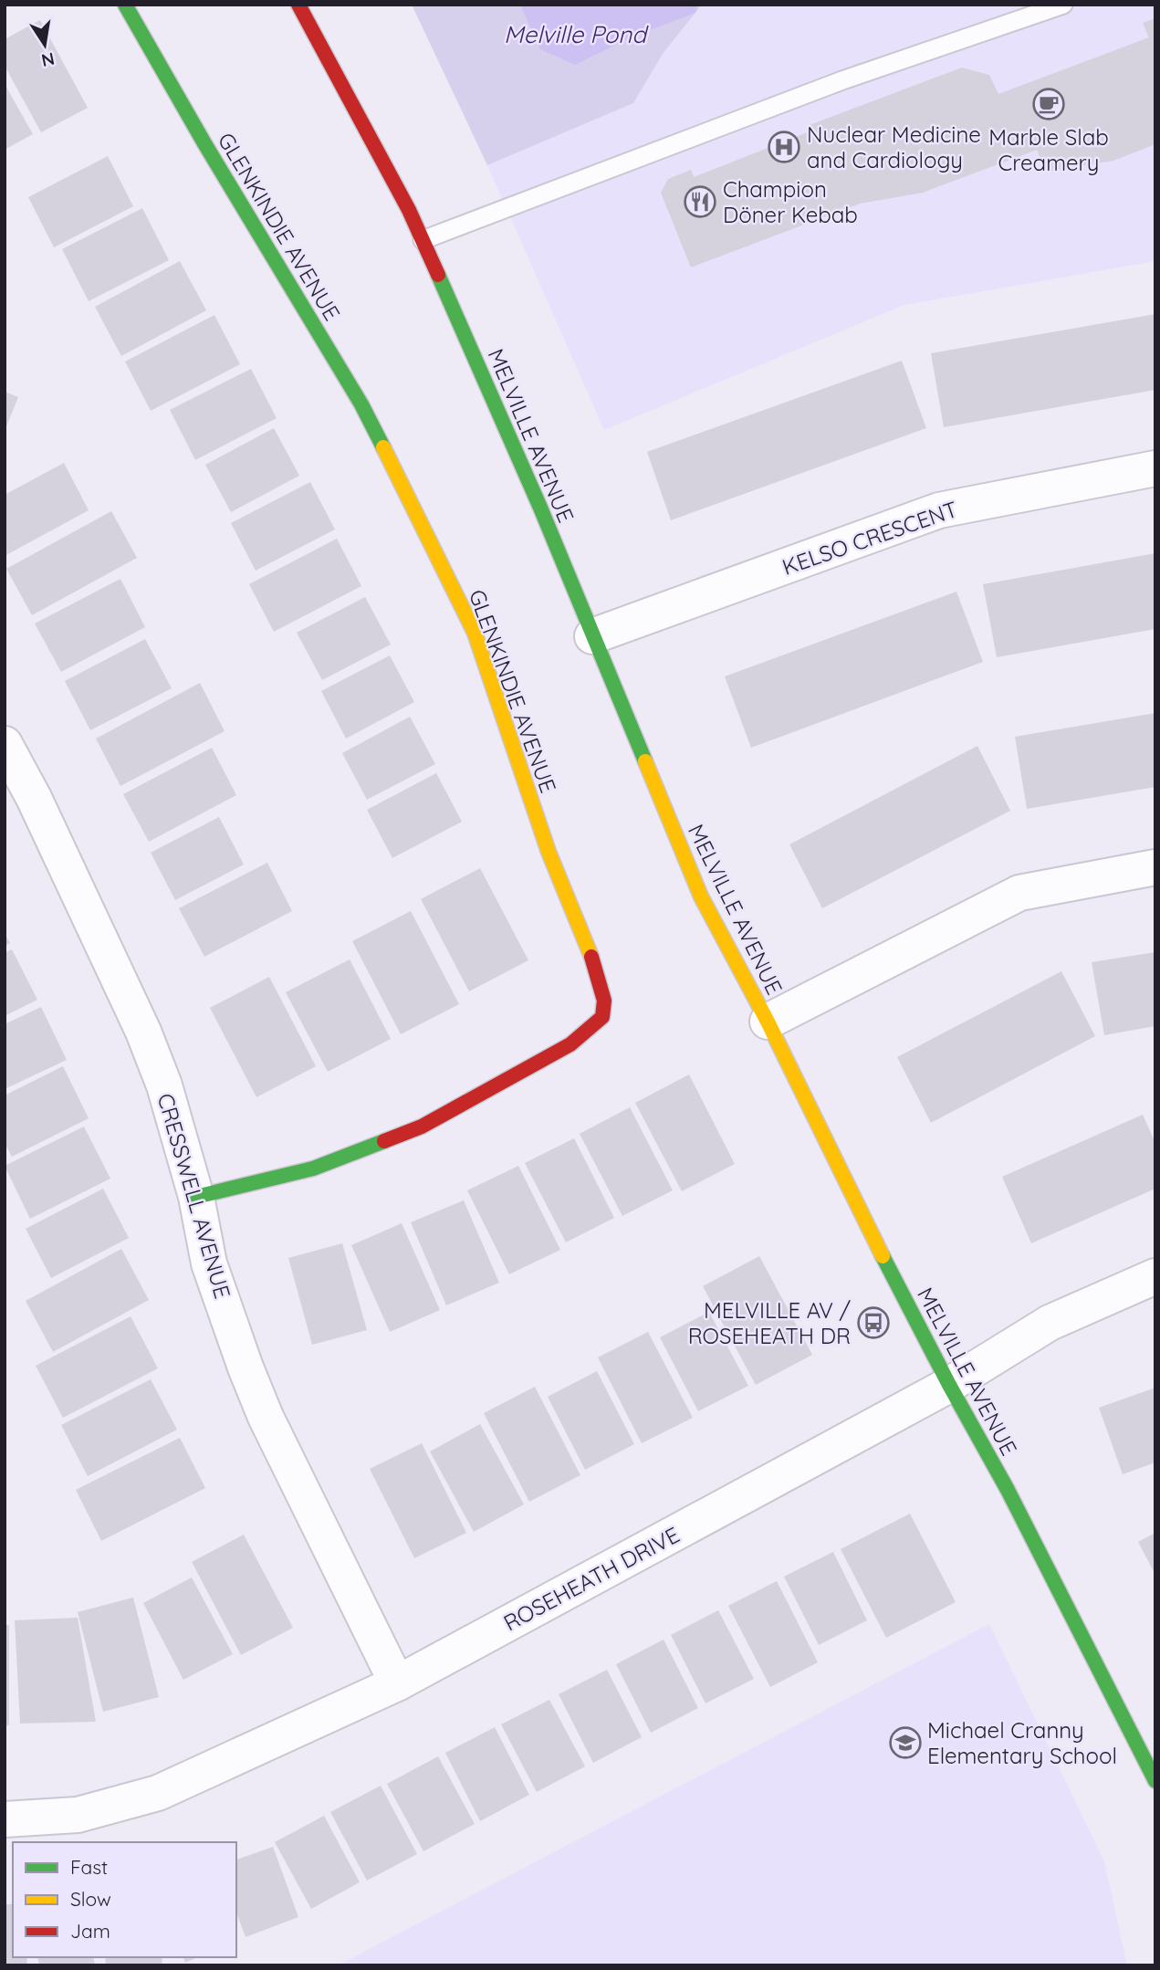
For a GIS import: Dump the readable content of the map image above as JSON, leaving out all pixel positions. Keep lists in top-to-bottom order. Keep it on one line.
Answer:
{"streets":{"street":["GLENKINDIE AVENUE","MELVILLE AVENUE","KELSO CRESCENT","CRESSWELL AVENUE","ROSEHEATH DRIVE"]},"crossings":[["GLENKINDIE AVENUE","CRESSWELL AVENUE"],["MELVILLE AVENUE","KELSO CRESCENT"],["MELVILLE AVENUE","ROSEHEATH DRIVE"],["CRESSWELL AVENUE","ROSEHEATH DRIVE"]],"water":["Melville Pond"],"places":{"cafe":["Marble Slab Creamery"],"hospital":["Nuclear Medicine and Cardiology"],"restaurant":["Champion Döner Kebab"],"bus stop":["MELVILLE AV / ROSEHEATH DR"],"school or university":["Michael Cranny Elementary School"]},"legend":["Fast","Slow","Jam"],"north":"bottom"}
